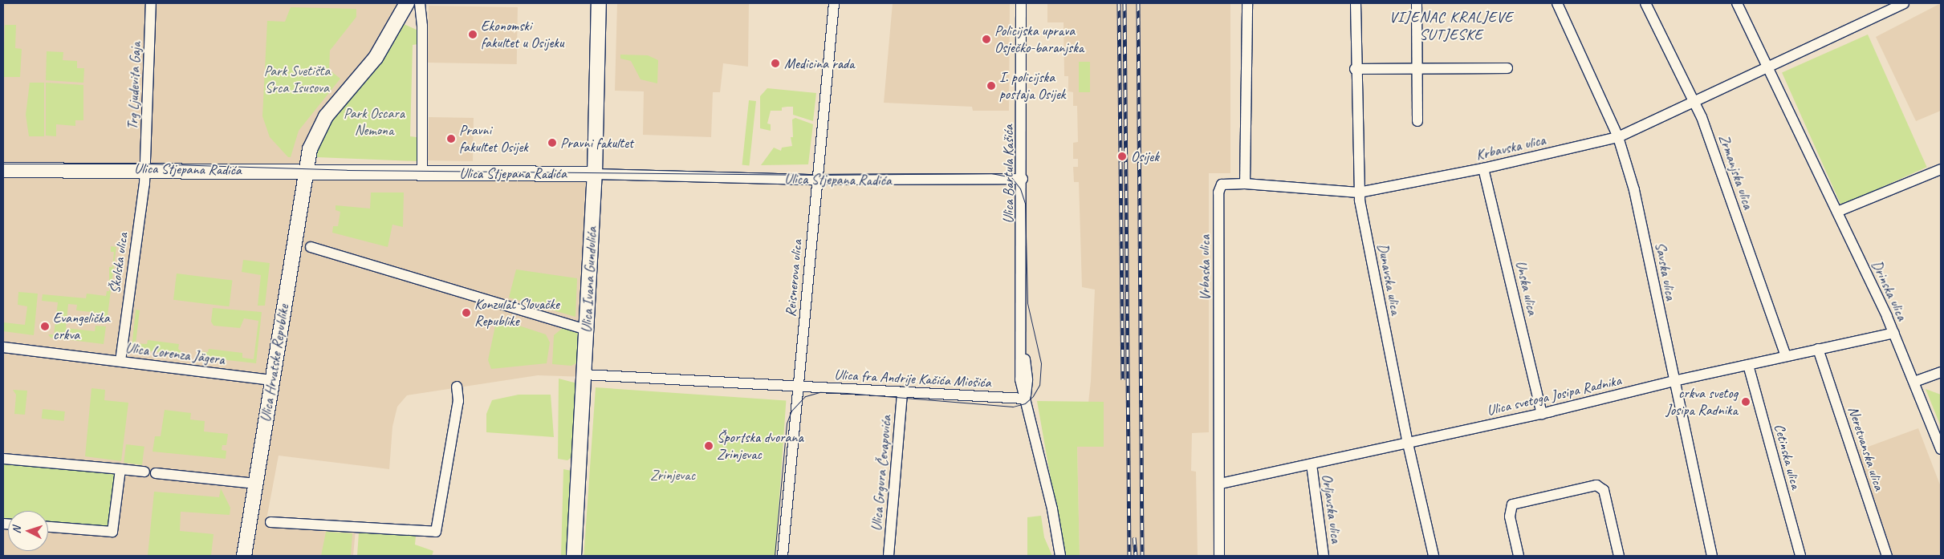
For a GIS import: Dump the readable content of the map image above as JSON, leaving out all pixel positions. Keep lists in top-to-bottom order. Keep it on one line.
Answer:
{"streets":{"street":["Trg Ljudevita Gaja","Krbavska ulica","Ulica Stjepana Radića","Zrmanjska ulica","Ulica Bartula Kašića","Školska ulica","Vrbaska ulica","Savska ulica","Reisnerova ulica","Dunavska ulica","Ulica Ivana Gundulića","Unska ulica","Drinska ulica","Ulica Lorenza Jägera","Ulica Hrvatske Republike","Ulica fra Andrije Kačića Miošića","Ulica svetoga Josipa Radnika","Neretvanska ulica","Cetinska ulica","Ulica Grgura Čevapovića","Orljavska ulica"]},"crossings":[["Trg Ljudevita Gaja","Ulica Stjepana Radića"],["Trg Ljudevita Gaja","Školska ulica"],["Krbavska ulica","Zrmanjska ulica"],["Krbavska ulica","Vrbaska ulica"],["Krbavska ulica","Savska ulica"],["Krbavska ulica","Dunavska ulica"],["Krbavska ulica","Unska ulica"],["Krbavska ulica","Drinska ulica"],["Ulica Stjepana Radića","Ulica Bartula Kašića"],["Ulica Stjepana Radića","Školska ulica"],["Ulica Stjepana Radića","Reisnerova ulica"],["Ulica Stjepana Radića","Ulica Ivana Gundulića"],["Ulica Stjepana Radića","Ulica Hrvatske Republike"],["Zrmanjska ulica","Ulica svetoga Josipa Radnika"],["Ulica Bartula Kašića","Ulica fra Andrije Kačića Miošića"],["Školska ulica","Ulica Lorenza Jägera"],["Vrbaska ulica","Ulica svetoga Josipa Radnika"],["Savska ulica","Ulica svetoga Josipa Radnika"],["Reisnerova ulica","Ulica fra Andrije Kačića Miošića"],["Dunavska ulica","Ulica svetoga Josipa Radnika"],["Unska ulica","Ulica svetoga Josipa Radnika"],["Drinska ulica","Ulica svetoga Josipa Radnika"],["Ulica Lorenza Jägera","Ulica Hrvatske Republike"],["Ulica fra Andrije Kačića Miošića","Ulica Grgura Čevapovića"],["Ulica svetoga Josipa Radnika","Neretvanska ulica"],["Ulica svetoga Josipa Radnika","Cetinska ulica"],["Ulica svetoga Josipa Radnika","Orljavska ulica"]],"districts":["VIJENAC KRALJEVE SUTJESKE"],"parks":["Park Svetišta Srca Isusova","Park Oscara Nemona","Zrinjevac"],"places":["Ekonomski fakultet u Osijeku","Policijska uprava Osječko-baranjska","Medicina rada","I. policijska postaja Osijek","Pravni fakultet Osijek","Pravni fakultet","Osijek","Konzulat Slovačke Republike","Evangelička crkva","crkva svetog Josipa Radnika","Športska dvorana Zrinjevac"],"north":"left"}
